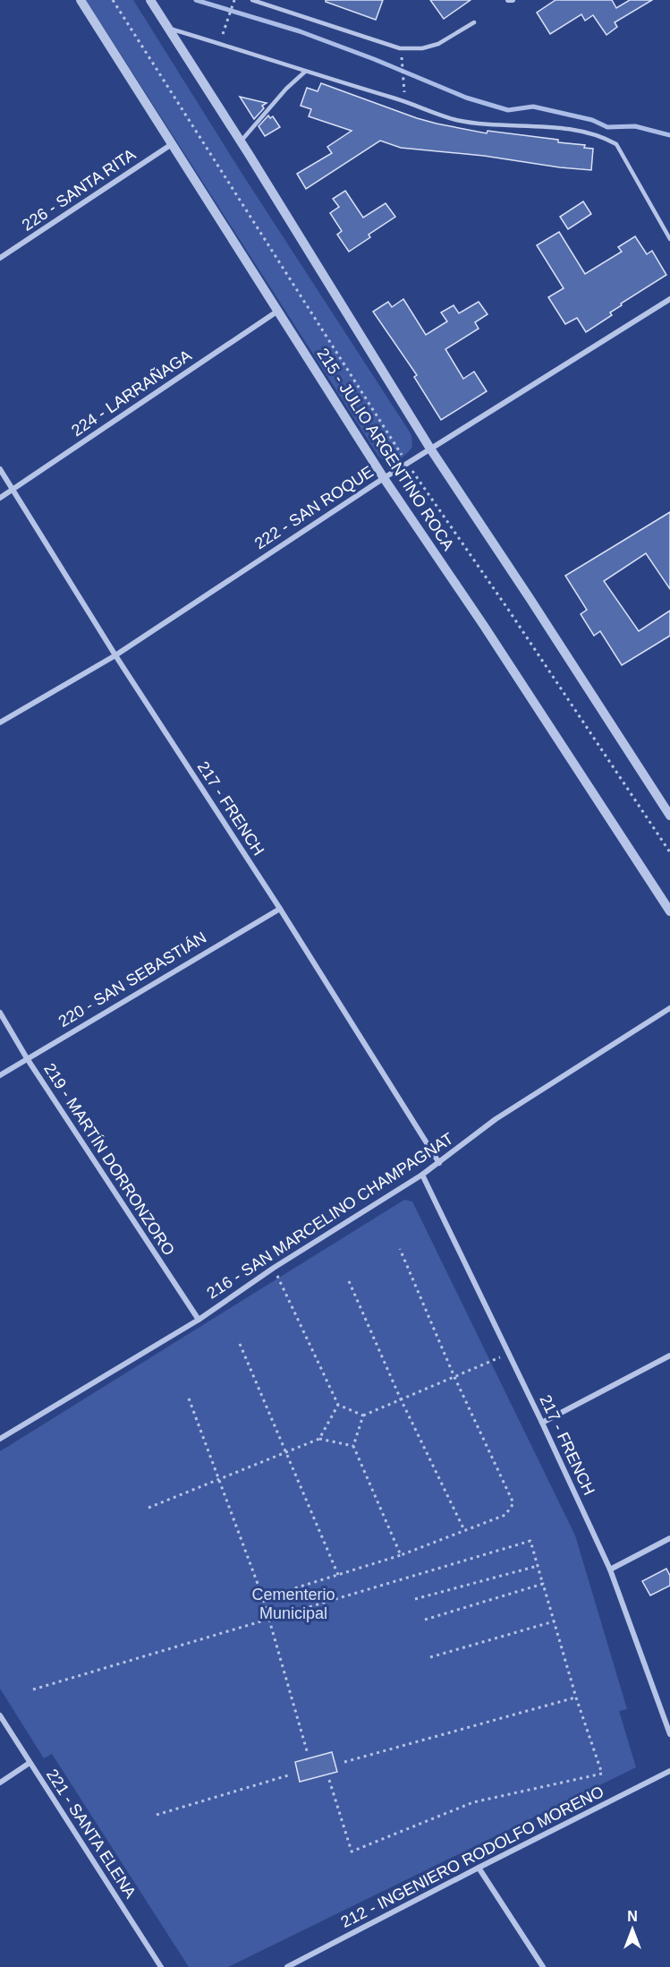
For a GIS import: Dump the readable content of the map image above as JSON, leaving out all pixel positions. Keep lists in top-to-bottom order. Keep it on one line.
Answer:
{"streets":{"street":["226 - SANTA RITA","224 - LARRAÑAGA","215 - JULIO ARGENTINO ROCA","222 - SAN ROQUE","217 - FRENCH","220 - SAN SEBASTIÁN","219 - MARTÍN DORRONZORO","216 - SAN MARCELINO CHAMPAGNAT","221 - SANTA ELENA","212 - INGENIERO RODOLFO MORENO"]},"crossings":[["226 - SANTA RITA","215 - JULIO ARGENTINO ROCA"],["224 - LARRAÑAGA","215 - JULIO ARGENTINO ROCA"],["224 - LARRAÑAGA","217 - FRENCH"],["215 - JULIO ARGENTINO ROCA","222 - SAN ROQUE"],["222 - SAN ROQUE","217 - FRENCH"],["217 - FRENCH","220 - SAN SEBASTIÁN"],["217 - FRENCH","216 - SAN MARCELINO CHAMPAGNAT"],["220 - SAN SEBASTIÁN","219 - MARTÍN DORRONZORO"],["219 - MARTÍN DORRONZORO","216 - SAN MARCELINO CHAMPAGNAT"]],"parks":["Cementerio Municipal"],"north":"top"}
